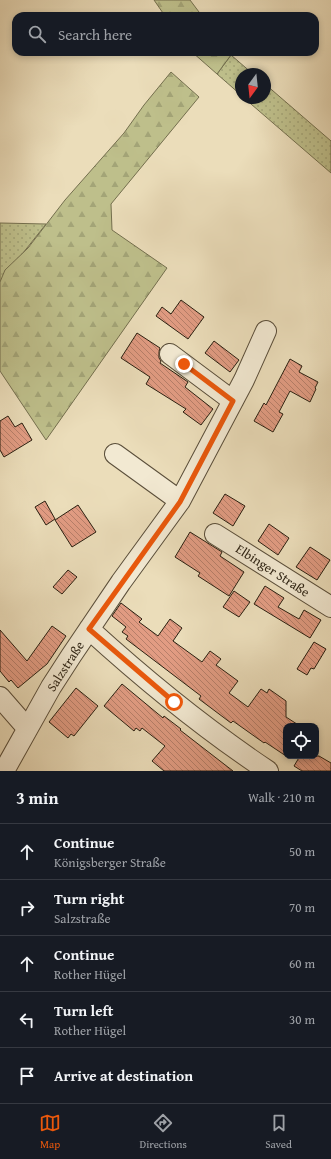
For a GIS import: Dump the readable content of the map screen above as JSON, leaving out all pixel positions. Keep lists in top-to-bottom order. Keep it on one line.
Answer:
{"streets":{"street":["Elbinger Straße","Salzstraße"]},"north":"bottom","page":{"search":"Search here","heading":["3 min","Walk · 210 m"],"list":[["Continue","Königsberger Straße","50 m"],["Turn right","Salzstraße","70 m"],["Continue","Rother Hügel","60 m"],["Turn left","Rother Hügel","30 m"],"Arrive at destination"],"nav":["Map","Directions","Saved"]}}
